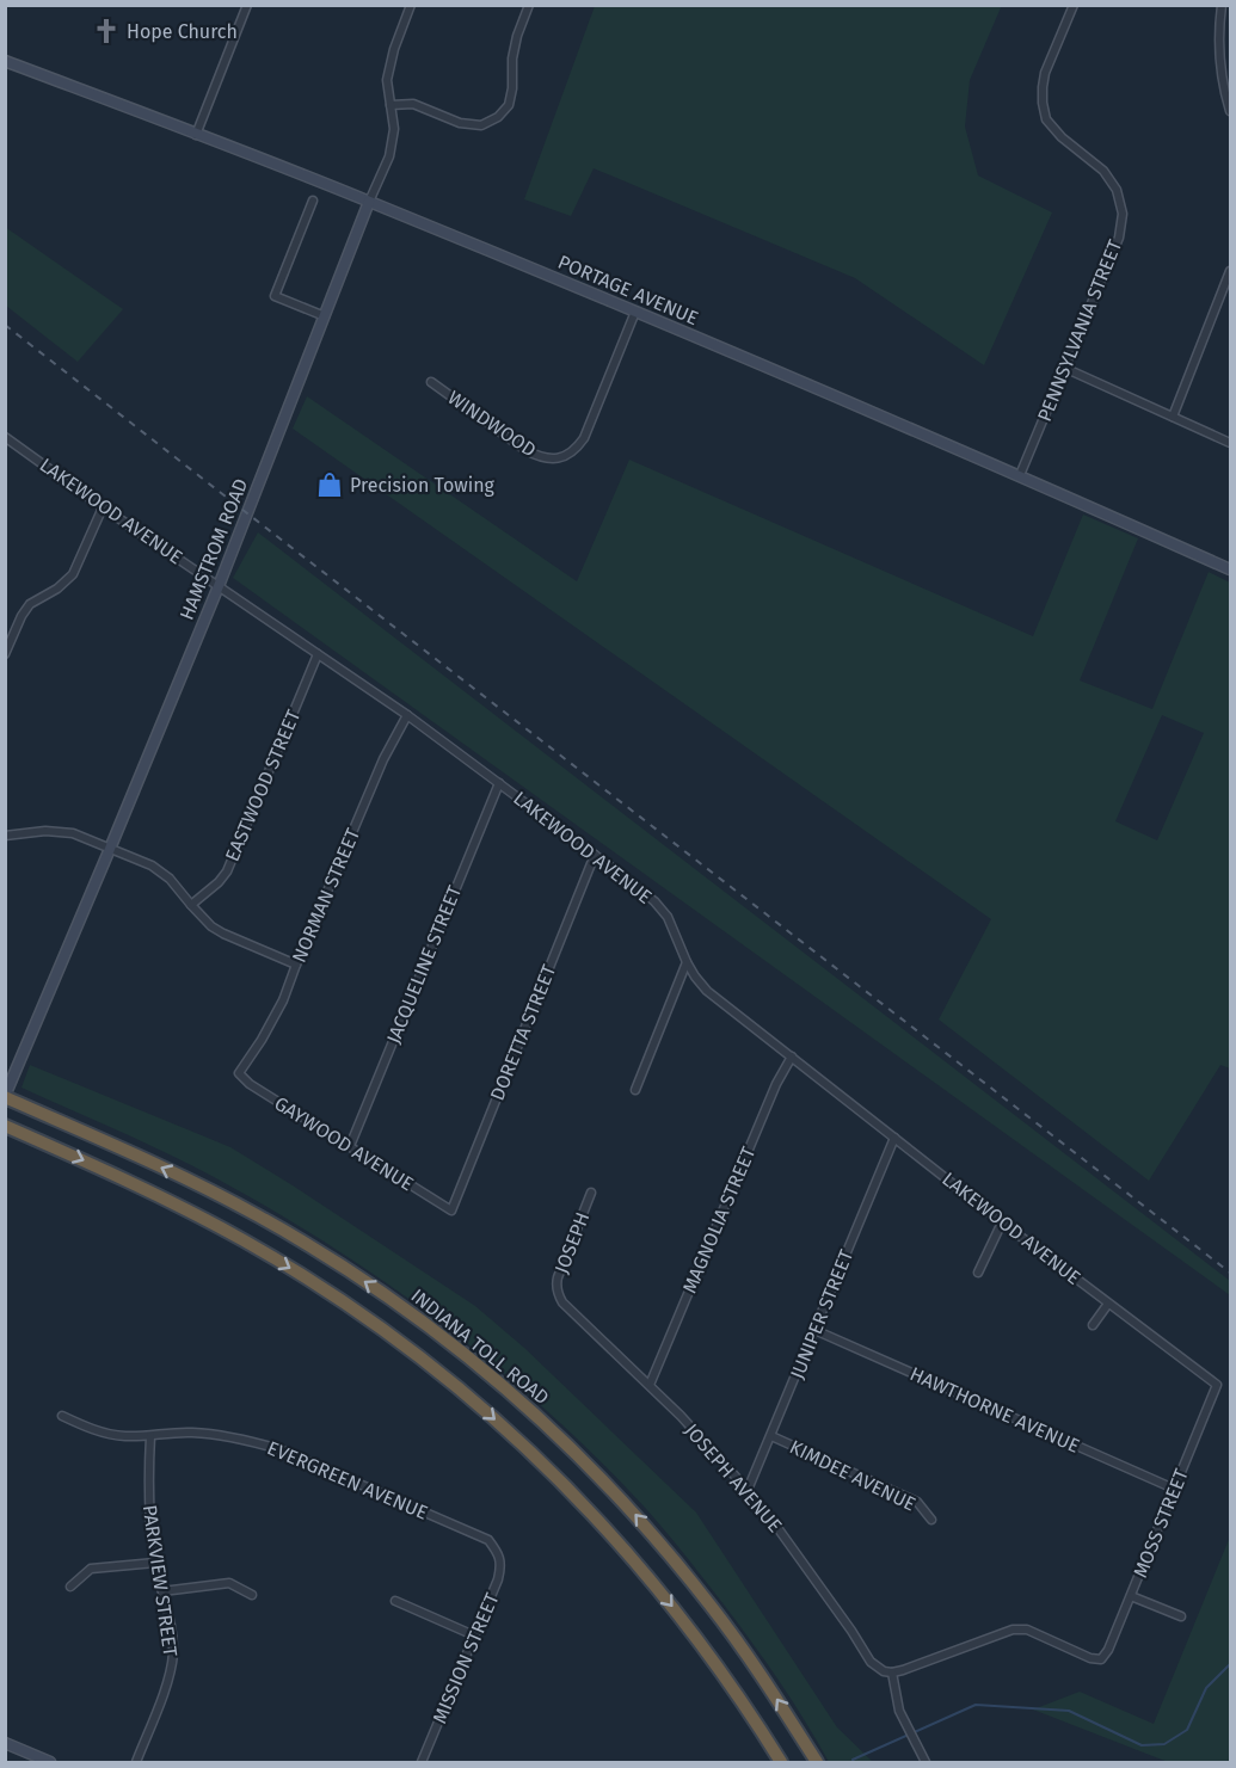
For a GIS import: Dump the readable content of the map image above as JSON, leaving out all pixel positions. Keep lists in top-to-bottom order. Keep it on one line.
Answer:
{"streets":{"highway":["INDIANA TOLL ROAD"],"street":["PORTAGE AVENUE","PENNSYLVANIA STREET","WINDWOOD","LAKEWOOD AVENUE","HAMSTROM ROAD","EASTWOOD STREET","NORMAN STREET","JACQUELINE STREET","DORETTA STREET","GAYWOOD AVENUE","MAGNOLIA STREET","JOSEPH","JUNIPER STREET","HAWTHORNE AVENUE","KIMDEE AVENUE","JOSEPH AVENUE","EVERGREEN AVENUE","MOSS STREET","PARKVIEW STREET","MISSION STREET"]},"crossings":[["PORTAGE AVENUE","PENNSYLVANIA STREET"],["PORTAGE AVENUE","WINDWOOD"],["PORTAGE AVENUE","HAMSTROM ROAD"],["LAKEWOOD AVENUE","HAMSTROM ROAD"],["LAKEWOOD AVENUE","EASTWOOD STREET"],["LAKEWOOD AVENUE","NORMAN STREET"],["LAKEWOOD AVENUE","JACQUELINE STREET"],["LAKEWOOD AVENUE","DORETTA STREET"],["LAKEWOOD AVENUE","MAGNOLIA STREET"],["LAKEWOOD AVENUE","JUNIPER STREET"],["LAKEWOOD AVENUE","MOSS STREET"],["HAMSTROM ROAD","INDIANA TOLL ROAD"],["NORMAN STREET","GAYWOOD AVENUE"],["JACQUELINE STREET","GAYWOOD AVENUE"],["DORETTA STREET","GAYWOOD AVENUE"],["MAGNOLIA STREET","JOSEPH AVENUE"],["JOSEPH","JOSEPH AVENUE"],["JUNIPER STREET","HAWTHORNE AVENUE"],["JUNIPER STREET","KIMDEE AVENUE"],["JUNIPER STREET","JOSEPH AVENUE"],["HAWTHORNE AVENUE","MOSS STREET"],["JOSEPH AVENUE","MOSS STREET"],["EVERGREEN AVENUE","PARKVIEW STREET"],["EVERGREEN AVENUE","MISSION STREET"]],"places":{"church":["Hope Church"],"shop":["Precision Towing"]}}
